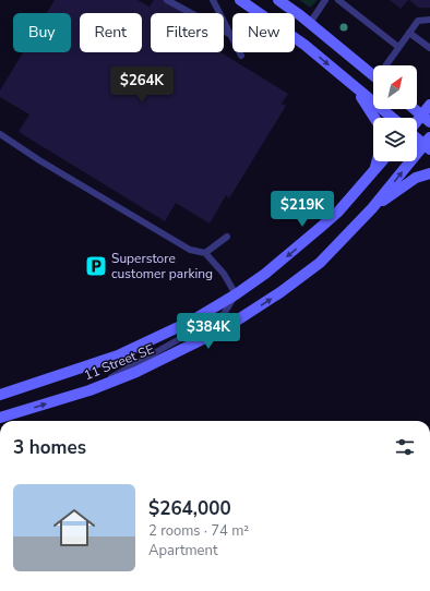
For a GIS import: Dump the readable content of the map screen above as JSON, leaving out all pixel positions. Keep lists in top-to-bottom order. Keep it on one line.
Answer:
{"streets":{"street":["11 Street SE"]},"places":{"parking":["Superstore customer parking"]},"north":"top right","page":{"chip":["Buy","Rent","Filters","New"],"price":["$264K","$219K","$384K"],"heading":"3 homes","list":[{"name":"$264,000","note":"2 rooms · 74 m² · Apartment"}]}}
